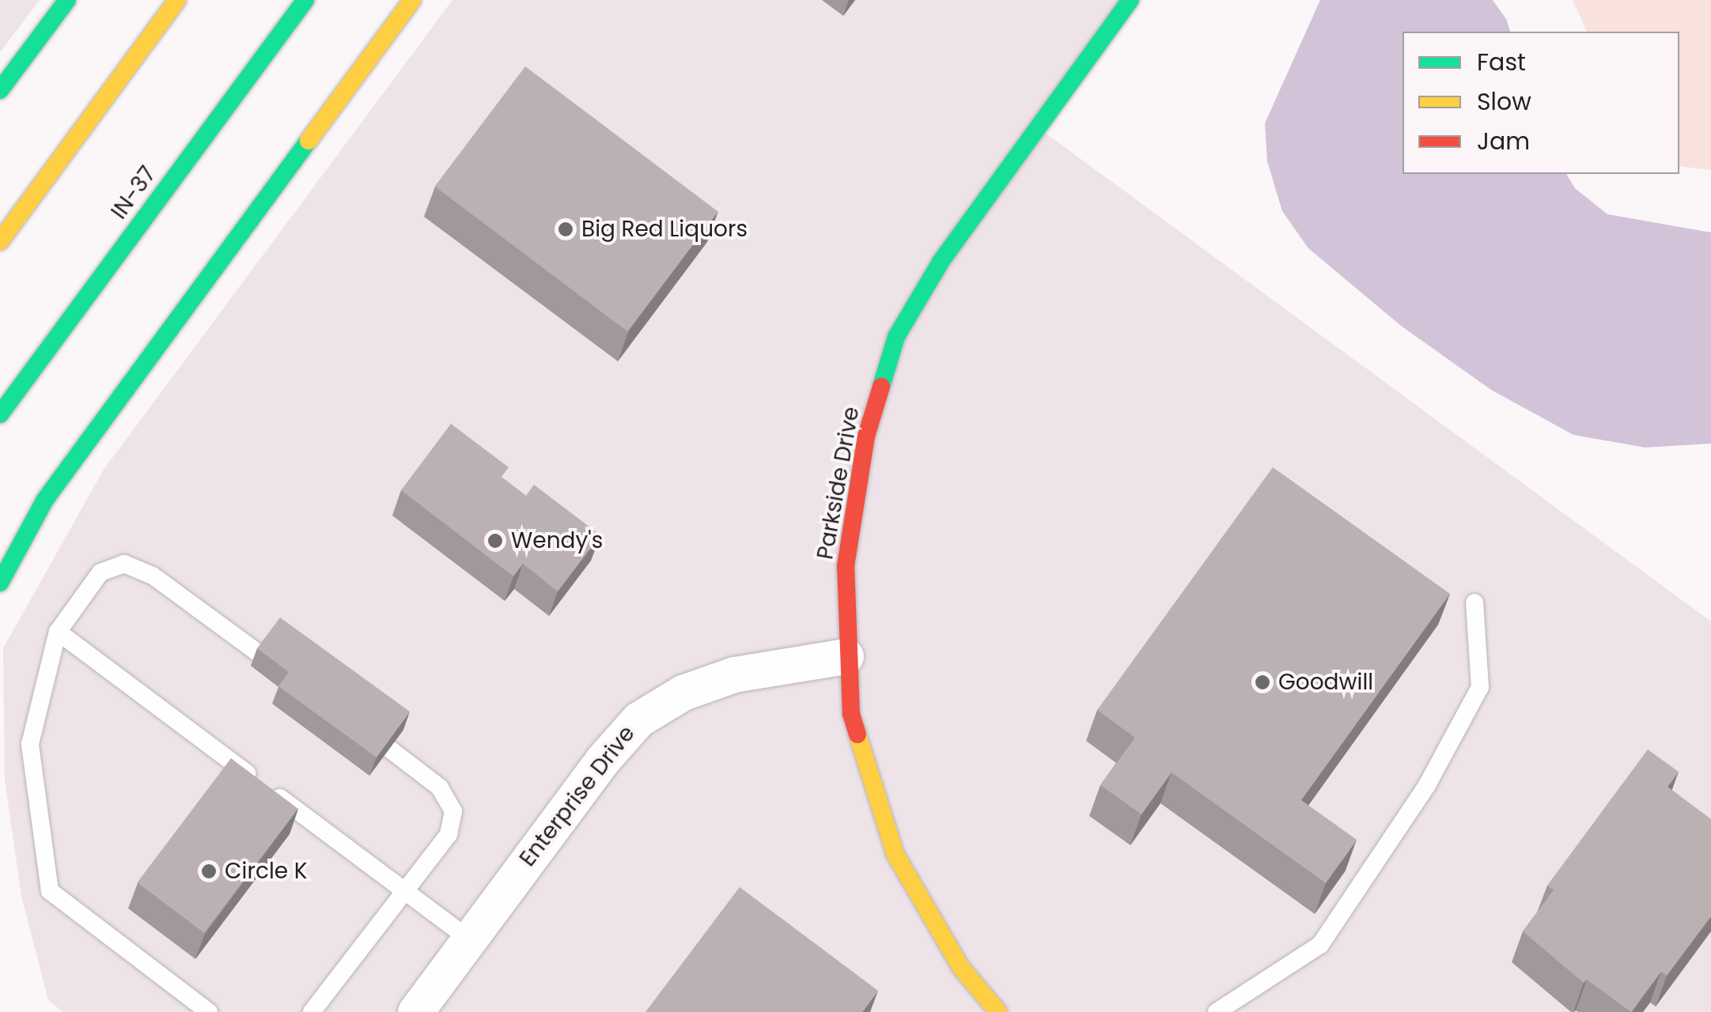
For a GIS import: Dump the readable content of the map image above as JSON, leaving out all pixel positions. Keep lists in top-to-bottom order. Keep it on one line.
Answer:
{"streets":{"main road":["IN-37","Parkside Drive"],"street":["Enterprise Drive"]},"crossings":[["Parkside Drive","Enterprise Drive"]],"places":["Big Red Liquors","Wendy's","Goodwill","Circle K"],"legend":["Fast","Slow","Jam"]}
